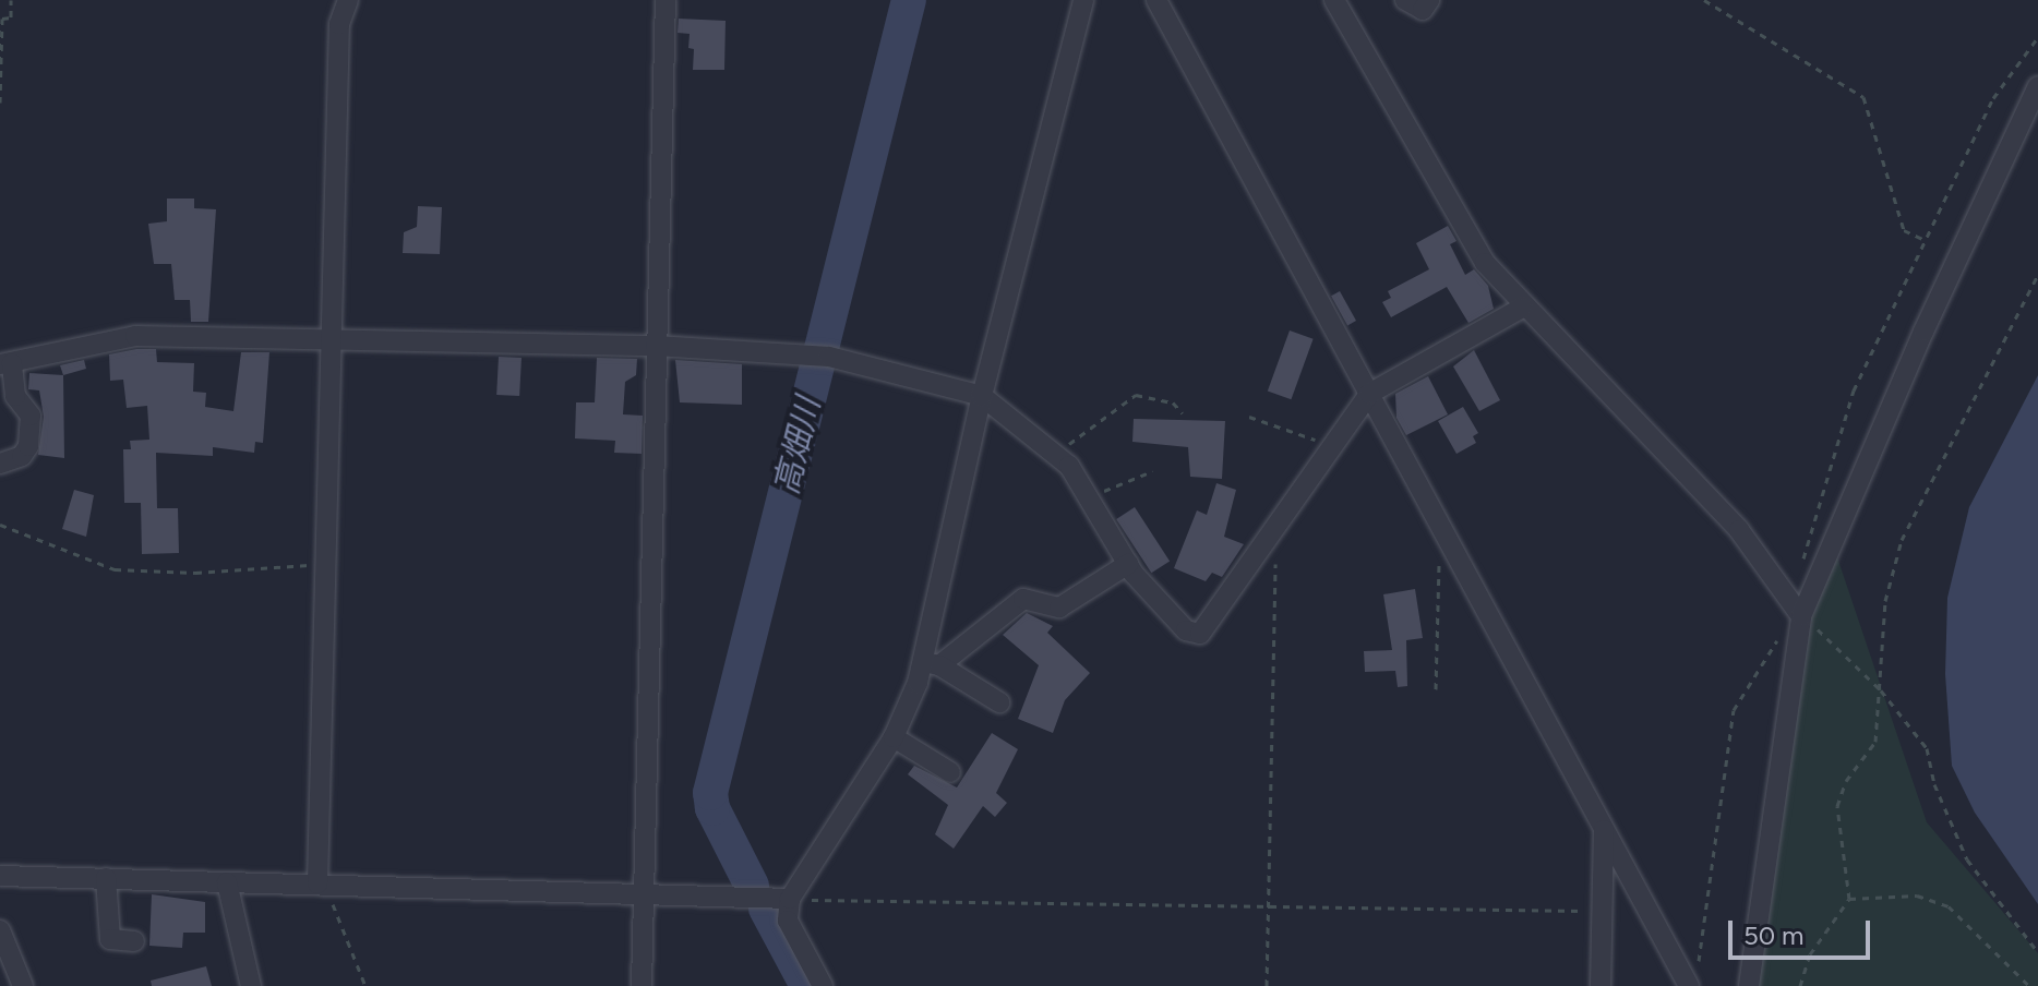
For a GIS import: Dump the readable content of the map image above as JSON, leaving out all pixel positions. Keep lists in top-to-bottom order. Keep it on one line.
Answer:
{"water":["高畑川"],"scale_bar":"50 m"}
